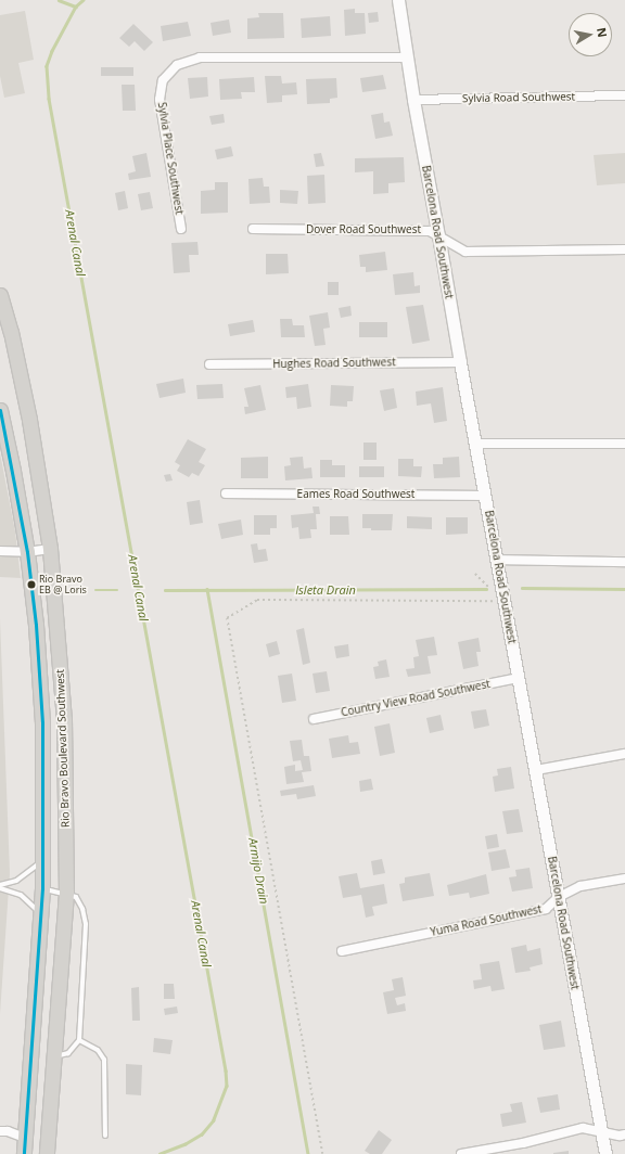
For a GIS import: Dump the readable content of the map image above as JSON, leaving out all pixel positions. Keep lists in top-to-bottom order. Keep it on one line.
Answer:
{"streets":{"main road":["Rio Bravo Boulevard Southwest"],"street":["Sylvia Road Southwest","Sylvia Place Southwest","Dover Road Southwest","Barcelona Road Southwest","Hughes Road Southwest","Eames Road Southwest","Country View Road Southwest","Yuma Road Southwest"]},"crossings":[["Sylvia Road Southwest","Barcelona Road Southwest"],["Sylvia Place Southwest","Barcelona Road Southwest"],["Dover Road Southwest","Barcelona Road Southwest"],["Barcelona Road Southwest","Hughes Road Southwest"],["Barcelona Road Southwest","Eames Road Southwest"],["Barcelona Road Southwest","Country View Road Southwest"],["Barcelona Road Southwest","Yuma Road Southwest"]],"water":["Arenal Canal","Isleta Drain","Armijo Drain"],"places":["Rio Bravo EB @ Loris"],"north":"right"}
